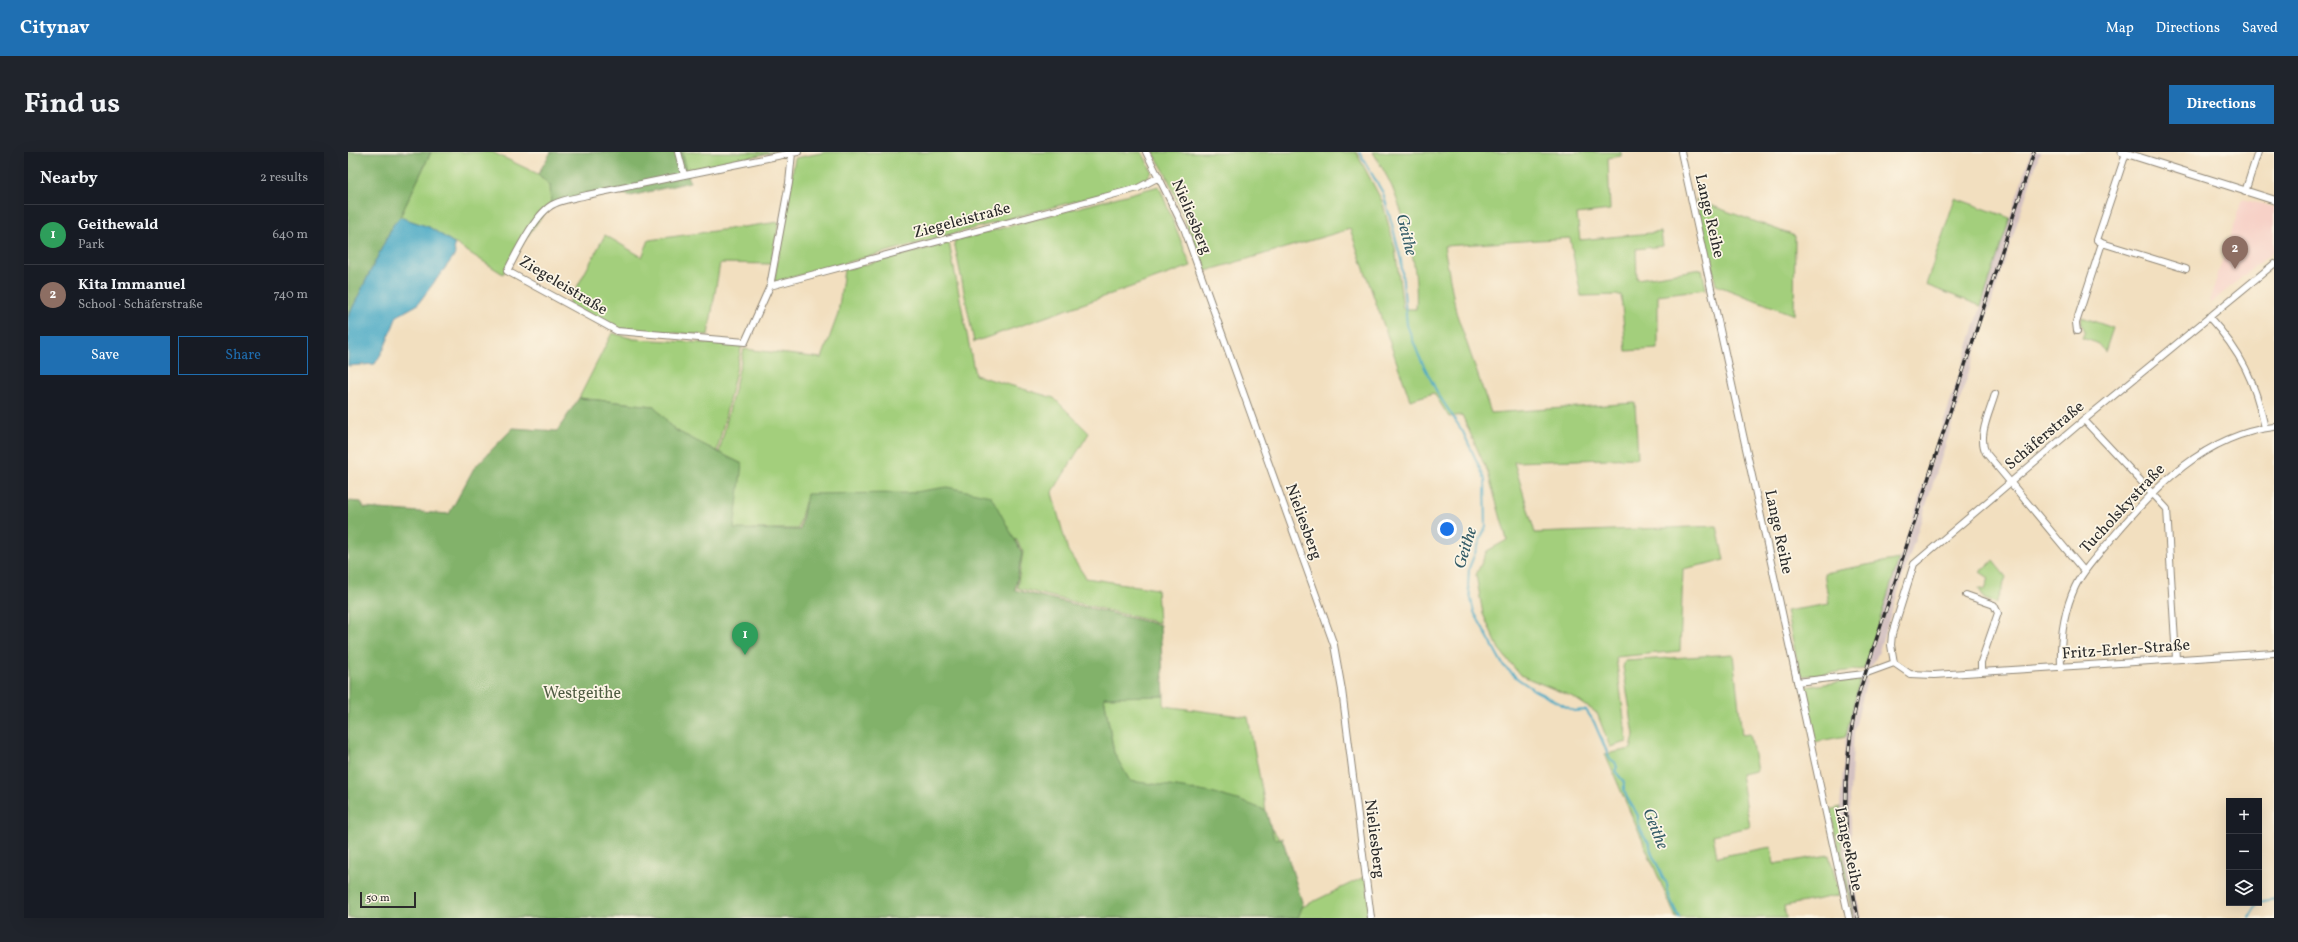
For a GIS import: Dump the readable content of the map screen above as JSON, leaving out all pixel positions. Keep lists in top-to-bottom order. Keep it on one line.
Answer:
{"streets":{"street":["Lange Reihe","Nieliesberg","Ziegeleistraße","Schäferstraße","Tucholskystraße","Fritz-Erler-Straße"]},"crossings":[["Nieliesberg","Ziegeleistraße"],["Schäferstraße","Fritz-Erler-Straße"],["Tucholskystraße","Fritz-Erler-Straße"]],"water":["Geithe"],"parks":["Westgeithe"],"scale_bar":"50 m","page":{"header":"Citynav","nav":["Map","Directions","Saved"],"title":"Find us","buttons":["Directions",["Save","Share"]],"heading":["Nearby","2 results"],"list":[{"mark":"1","name":"Geithewald","note":"Park","value":"640 m"},{"mark":"2","name":"Kita Immanuel","note":"School · Schäferstraße","value":"740 m"}],"pins":["2","1"],"map_buttons":["+","−"],"scale":"50 m"}}
